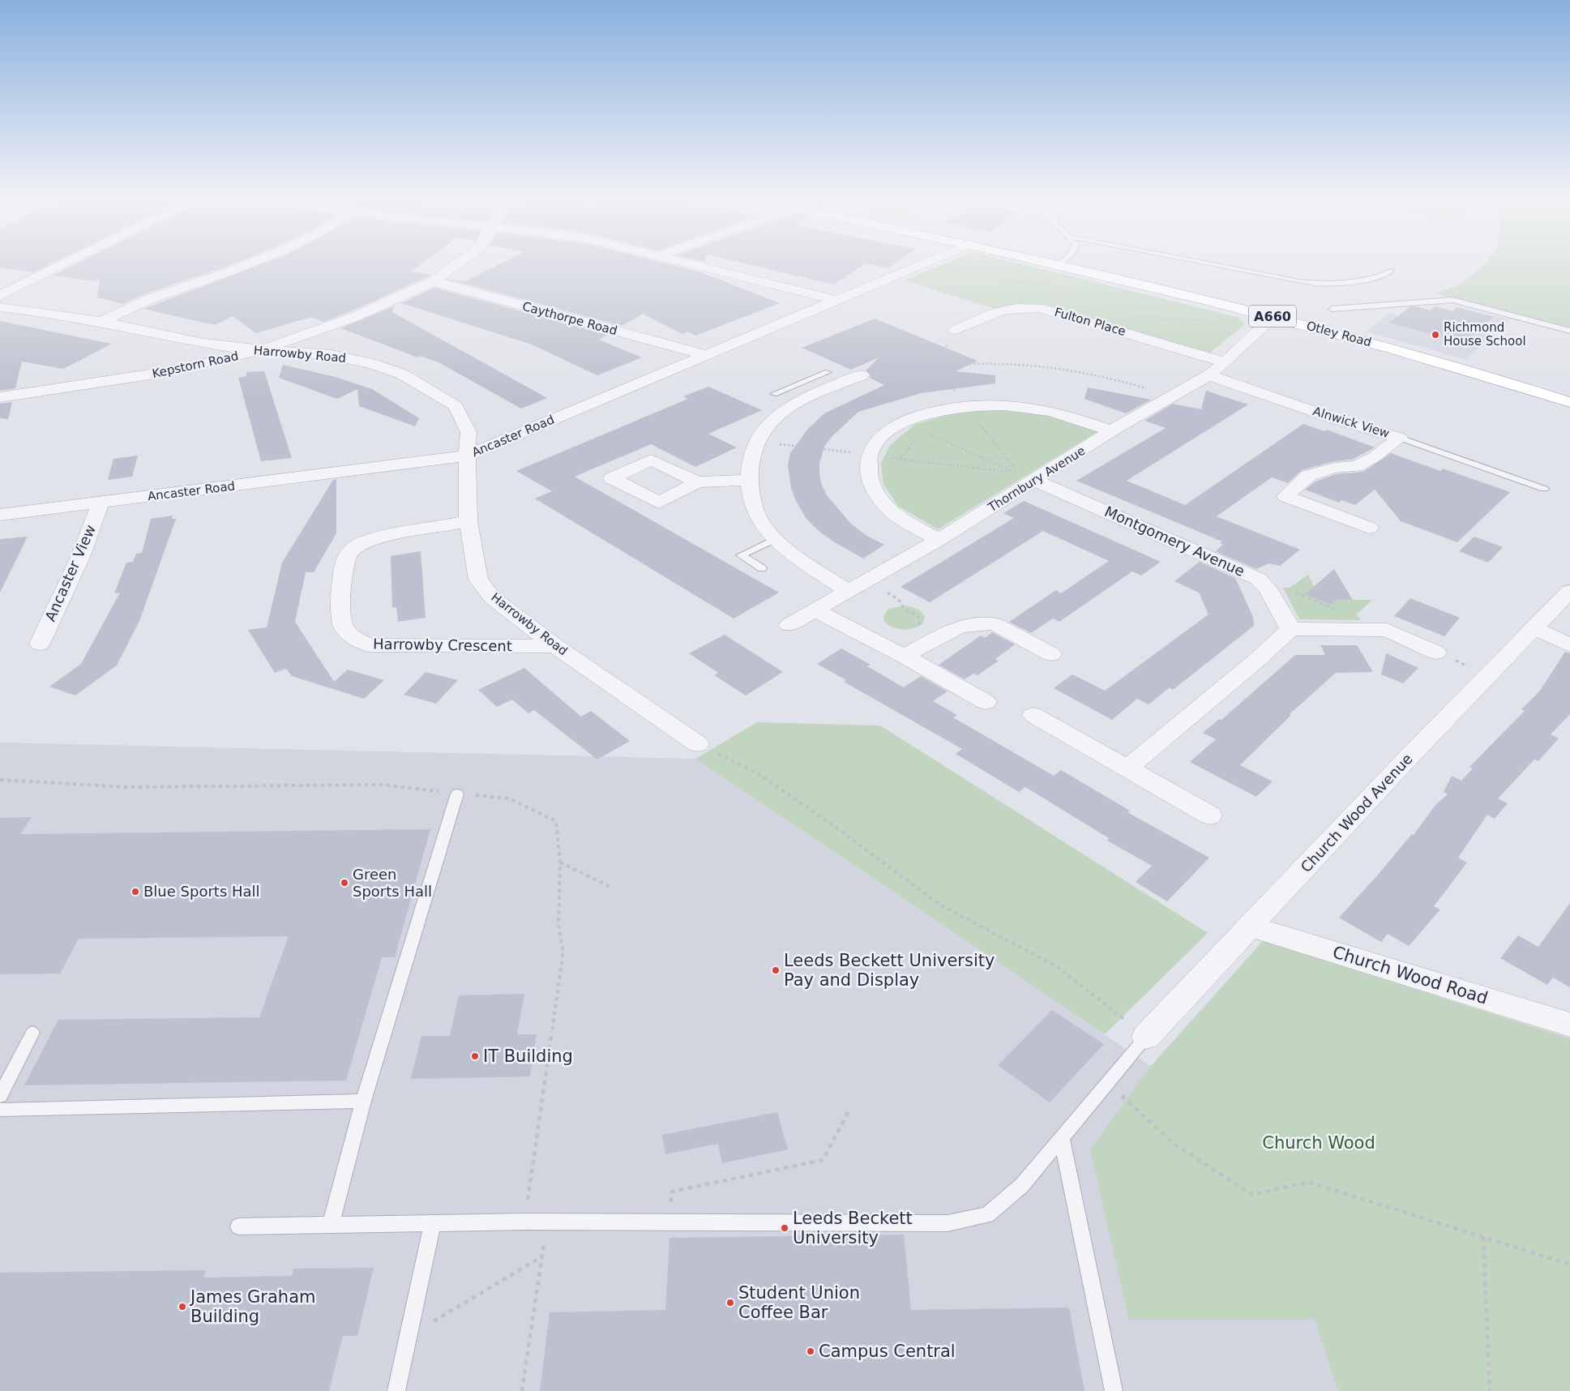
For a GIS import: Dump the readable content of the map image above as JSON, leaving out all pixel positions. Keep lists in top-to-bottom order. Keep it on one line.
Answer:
{"streets":{"highway":["A660","Otley Road"],"street":["Caythorpe Road","Fulton Place","Harrowby Road","Kepstorn Road","Alnwick View","Ancaster Road","Thornbury Avenue","Montgomery Avenue","Ancaster View","Harrowby Crescent","Church Wood Avenue","Church Wood Road"]},"crossings":[["Caythorpe Road","Kepstorn Road"],["Caythorpe Road","Ancaster Road"],["Fulton Place","Thornbury Avenue"],["Otley Road","Thornbury Avenue"],["Harrowby Road","Kepstorn Road"],["Harrowby Road","Ancaster Road"],["Harrowby Road","Harrowby Crescent"],["Alnwick View","Thornbury Avenue"],["Ancaster Road","Ancaster View"],["Thornbury Avenue","Montgomery Avenue"],["Church Wood Avenue","Church Wood Road"]],"parks":["Church Wood"],"places":["Richmond House School","Green Sports Hall","Blue Sports Hall","Leeds Beckett University Pay and Display","IT Building","Leeds Beckett University","Student Union Coffee Bar","James Graham Building","Campus Central"]}
